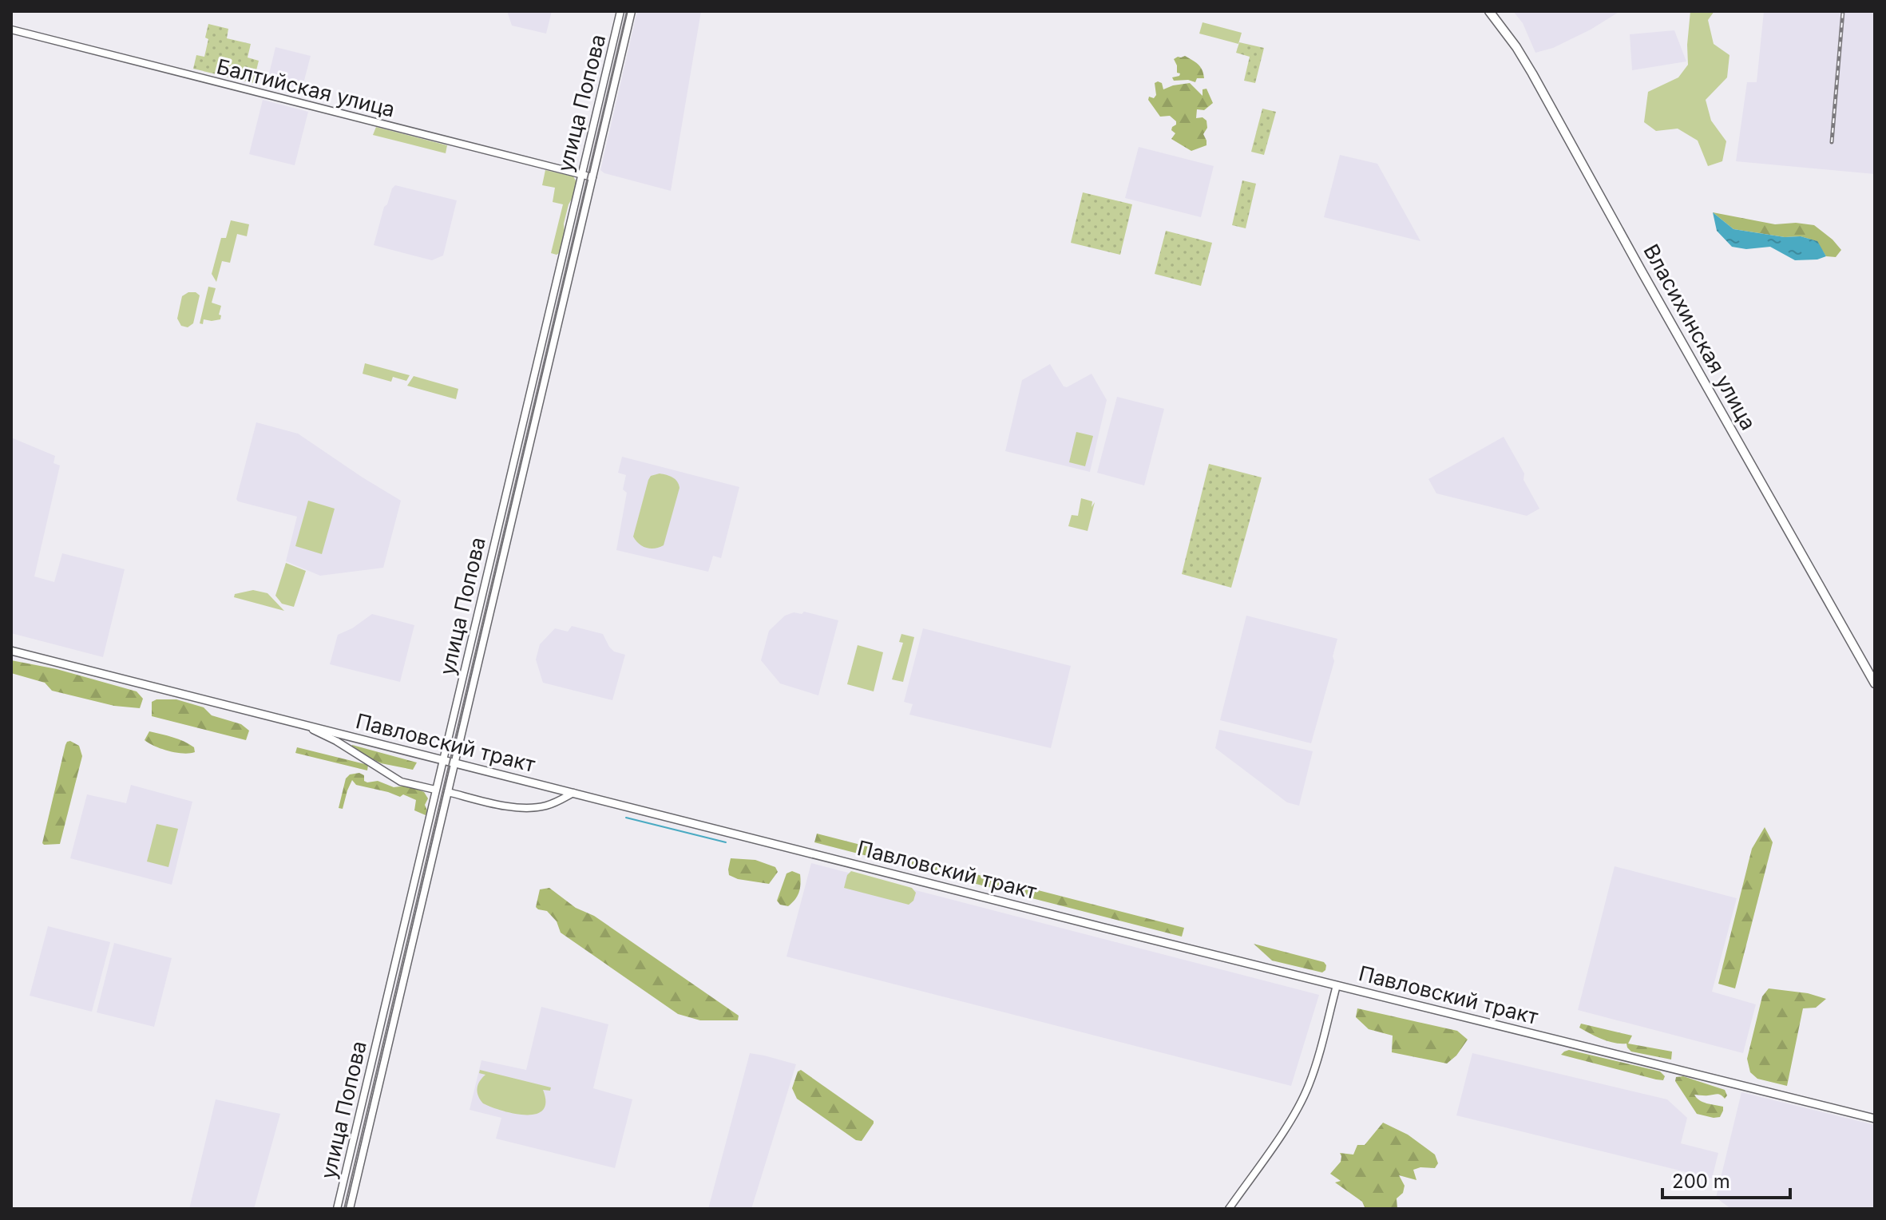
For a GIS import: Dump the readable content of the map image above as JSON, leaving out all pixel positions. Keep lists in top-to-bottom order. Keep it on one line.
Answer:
{"streets":{"highway":["Власихинская улица"],"main road":["Балтийская улица","улица Попова","Павловский тракт"]},"crossings":[["Балтийская улица","улица Попова"],["улица Попова","Павловский тракт"]],"scale_bar":"200 m"}
